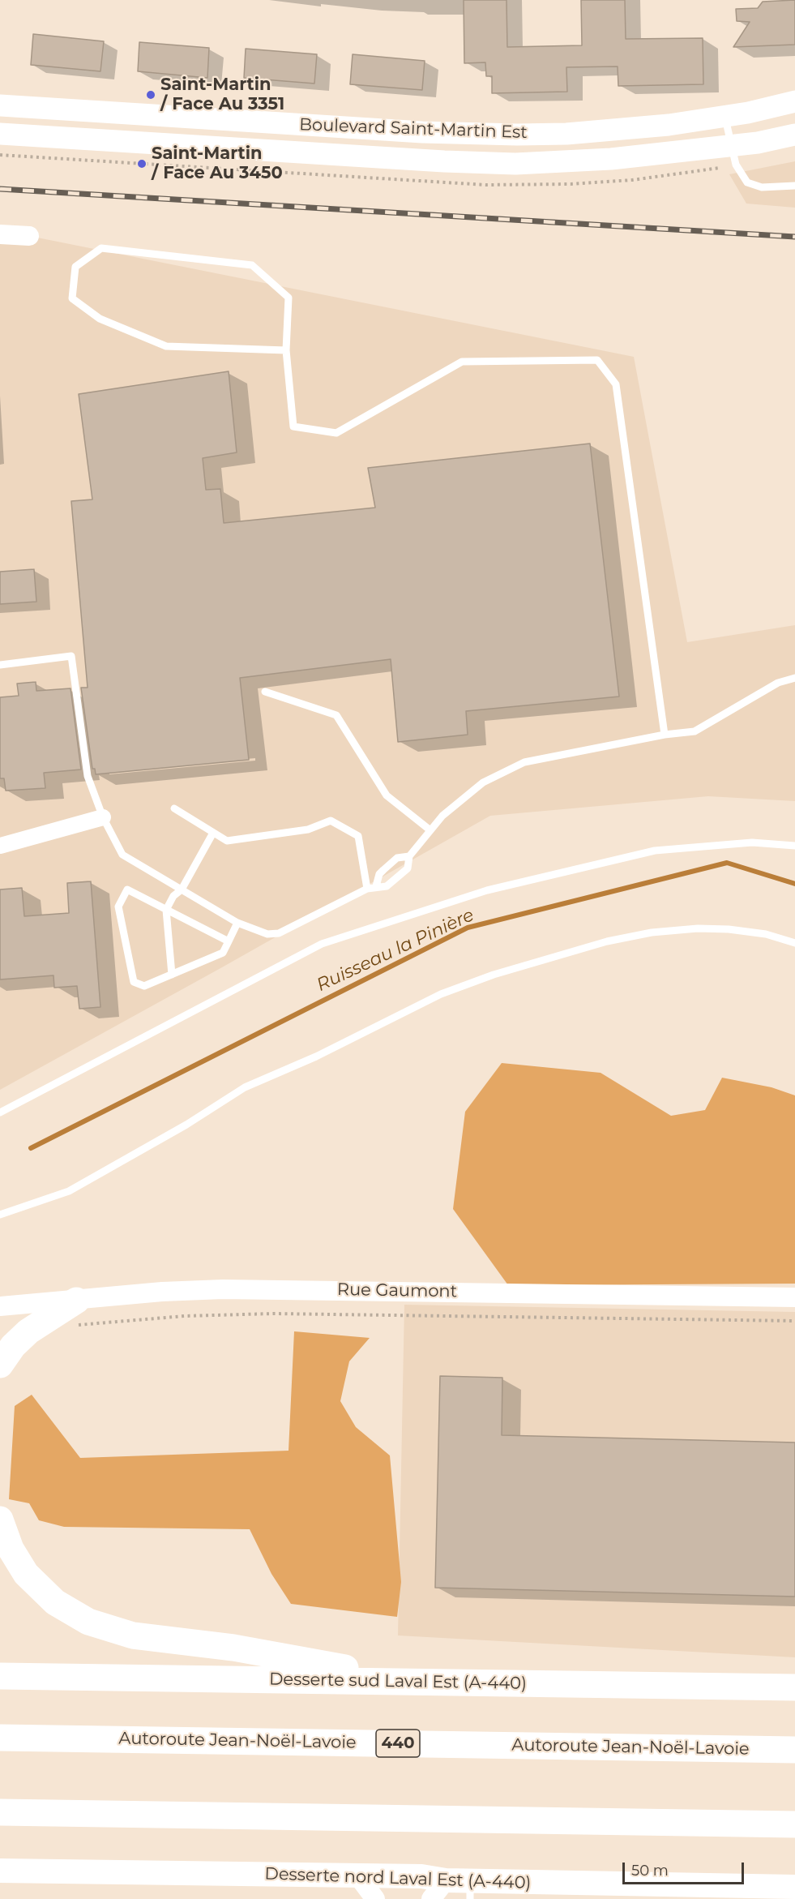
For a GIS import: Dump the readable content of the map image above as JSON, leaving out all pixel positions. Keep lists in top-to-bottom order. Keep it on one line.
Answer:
{"streets":{"highway":["Desserte sud Laval Est (A-440)","Autoroute Jean-Noël-Lavoie","440"],"main road":["Boulevard Saint-Martin Est","Desserte nord Laval Est (A-440)"],"street":["Rue Gaumont"]},"water":["Ruisseau la Pinière"],"places":["Saint-Martin / Face Au 3351","Saint-Martin / Face Au 3450"],"scale_bar":"50 m"}
